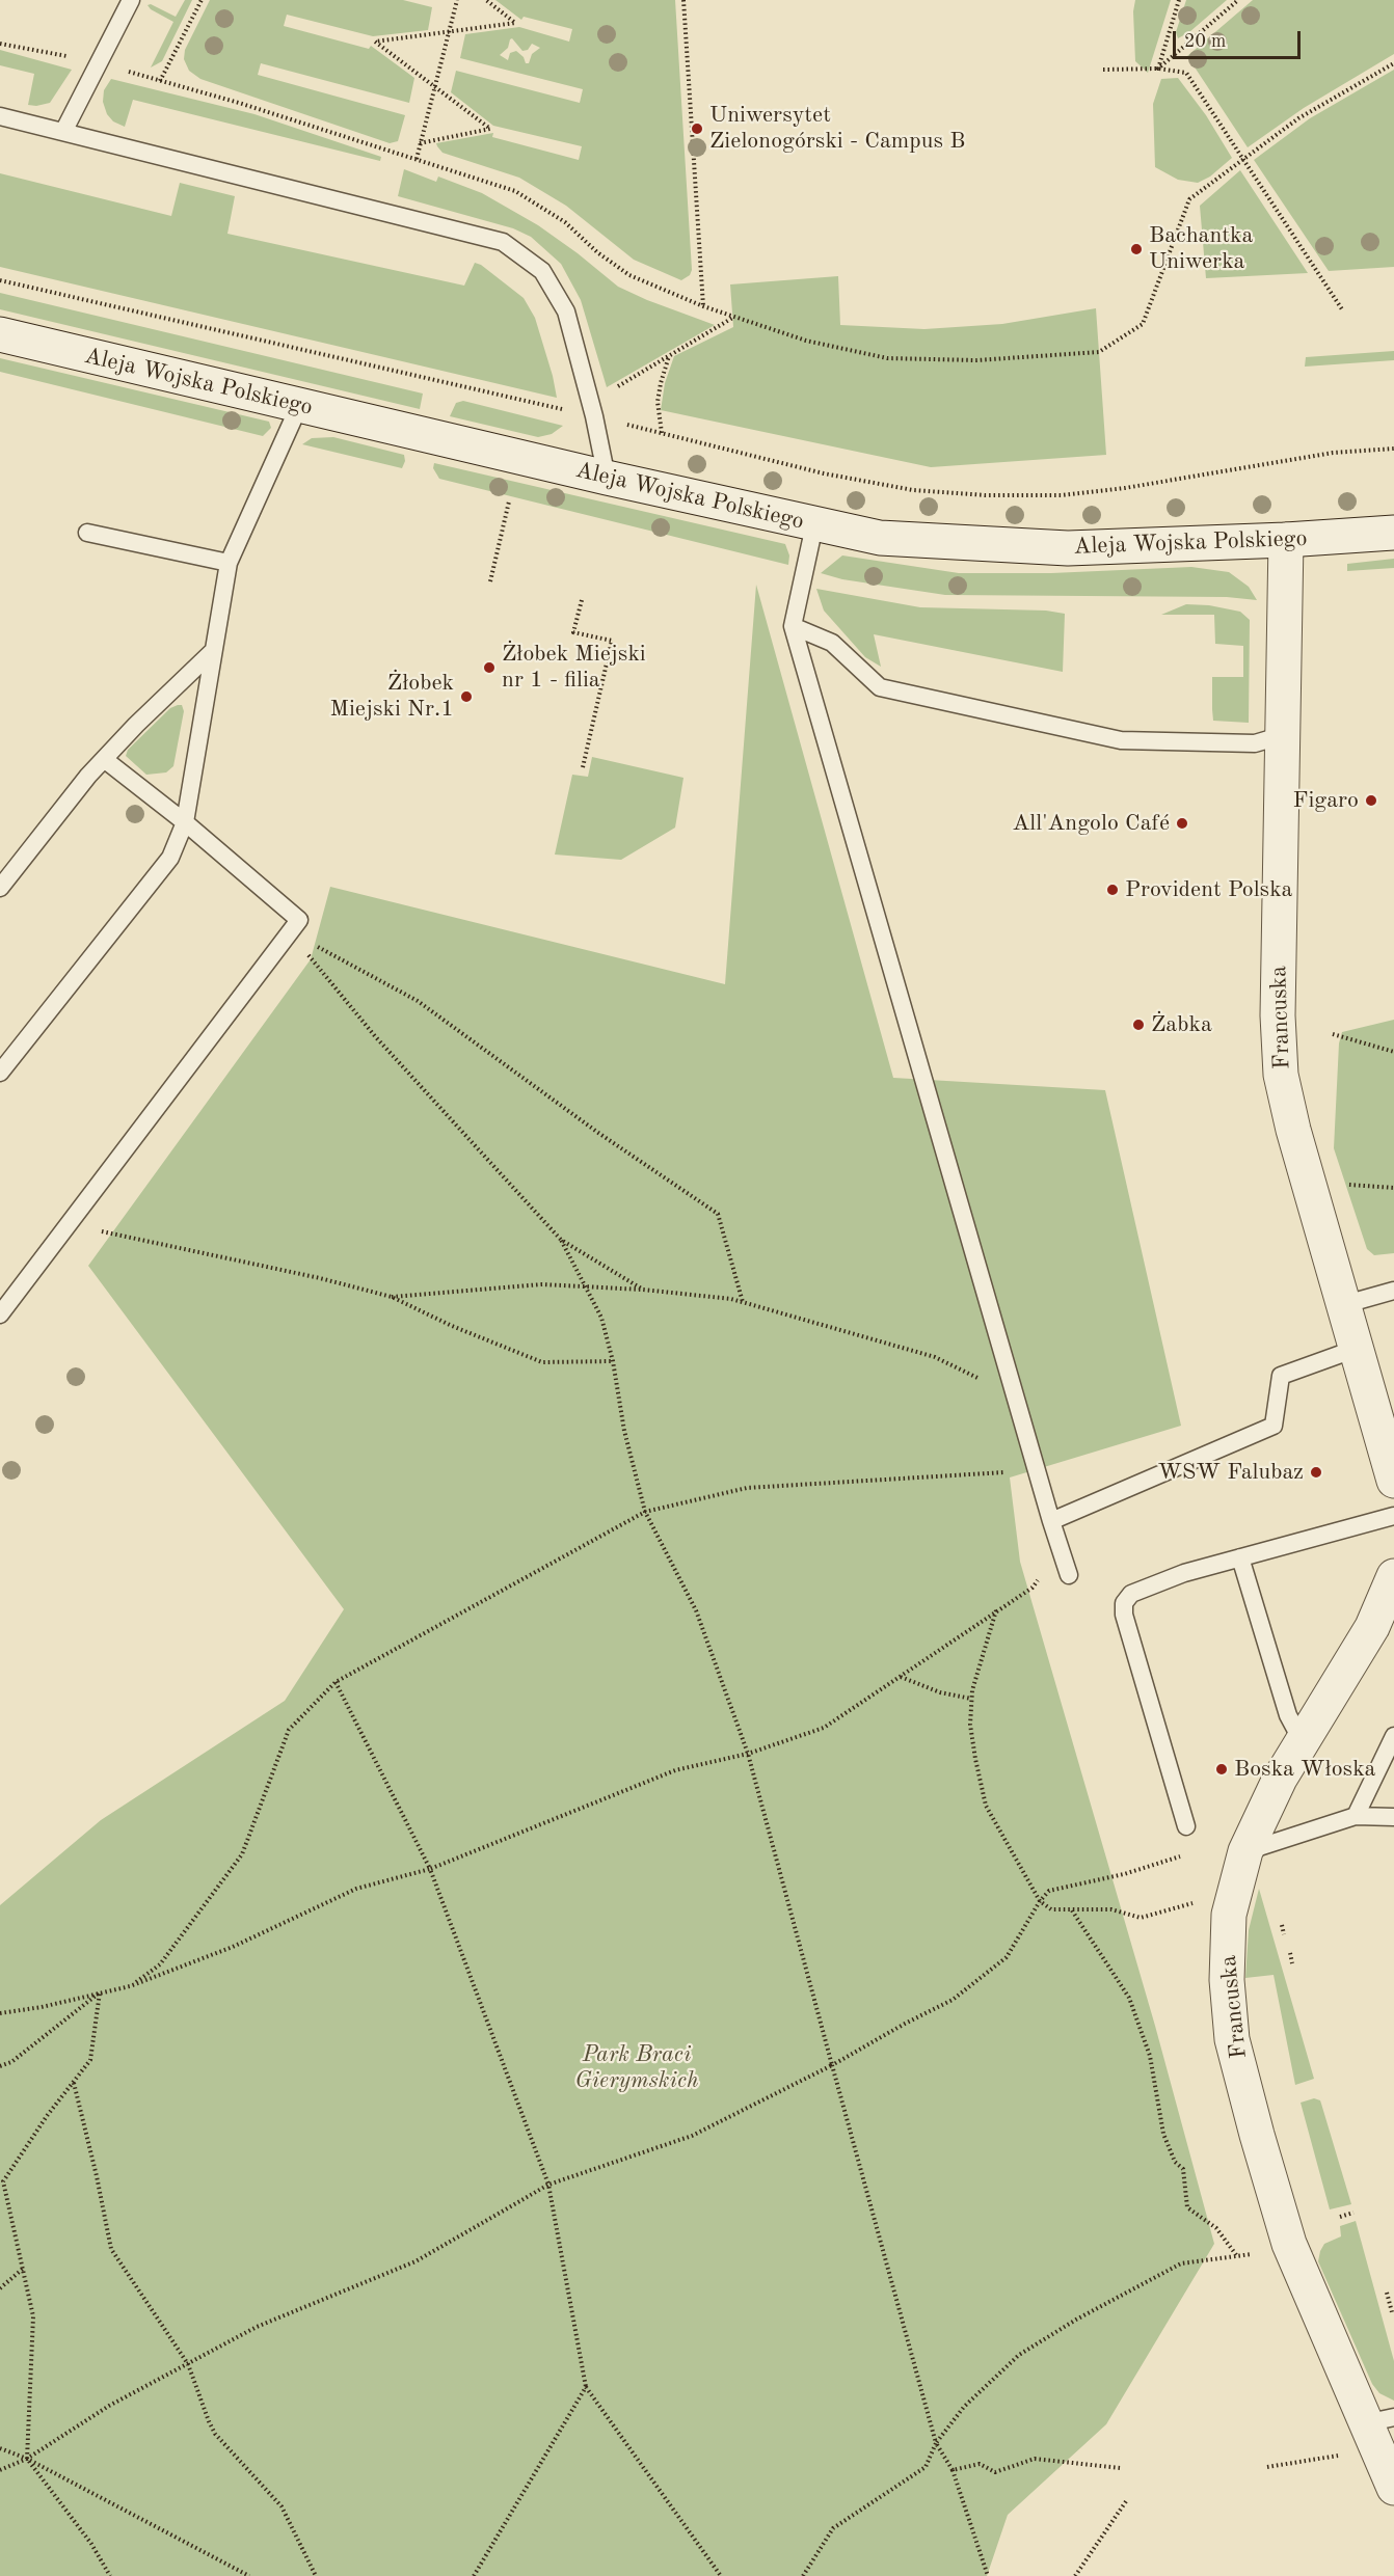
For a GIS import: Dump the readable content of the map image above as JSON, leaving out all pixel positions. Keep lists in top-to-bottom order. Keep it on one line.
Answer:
{"streets":{"street":["Aleja Wojska Polskiego","Francuska"]},"crossings":[["Aleja Wojska Polskiego","Francuska"]],"parks":["Park Braci Gierymskich"],"places":["Uniwersytet Zielonogórski - Campus B","Bachantka Uniwerka","Żłobek Miejski nr 1 - filia","Żłobek Miejski Nr.1","Figaro","All'Angolo Café","Provident Polska","Żabka","WSW Falubaz","Boska Włoska"],"scale_bar":"20 m"}
